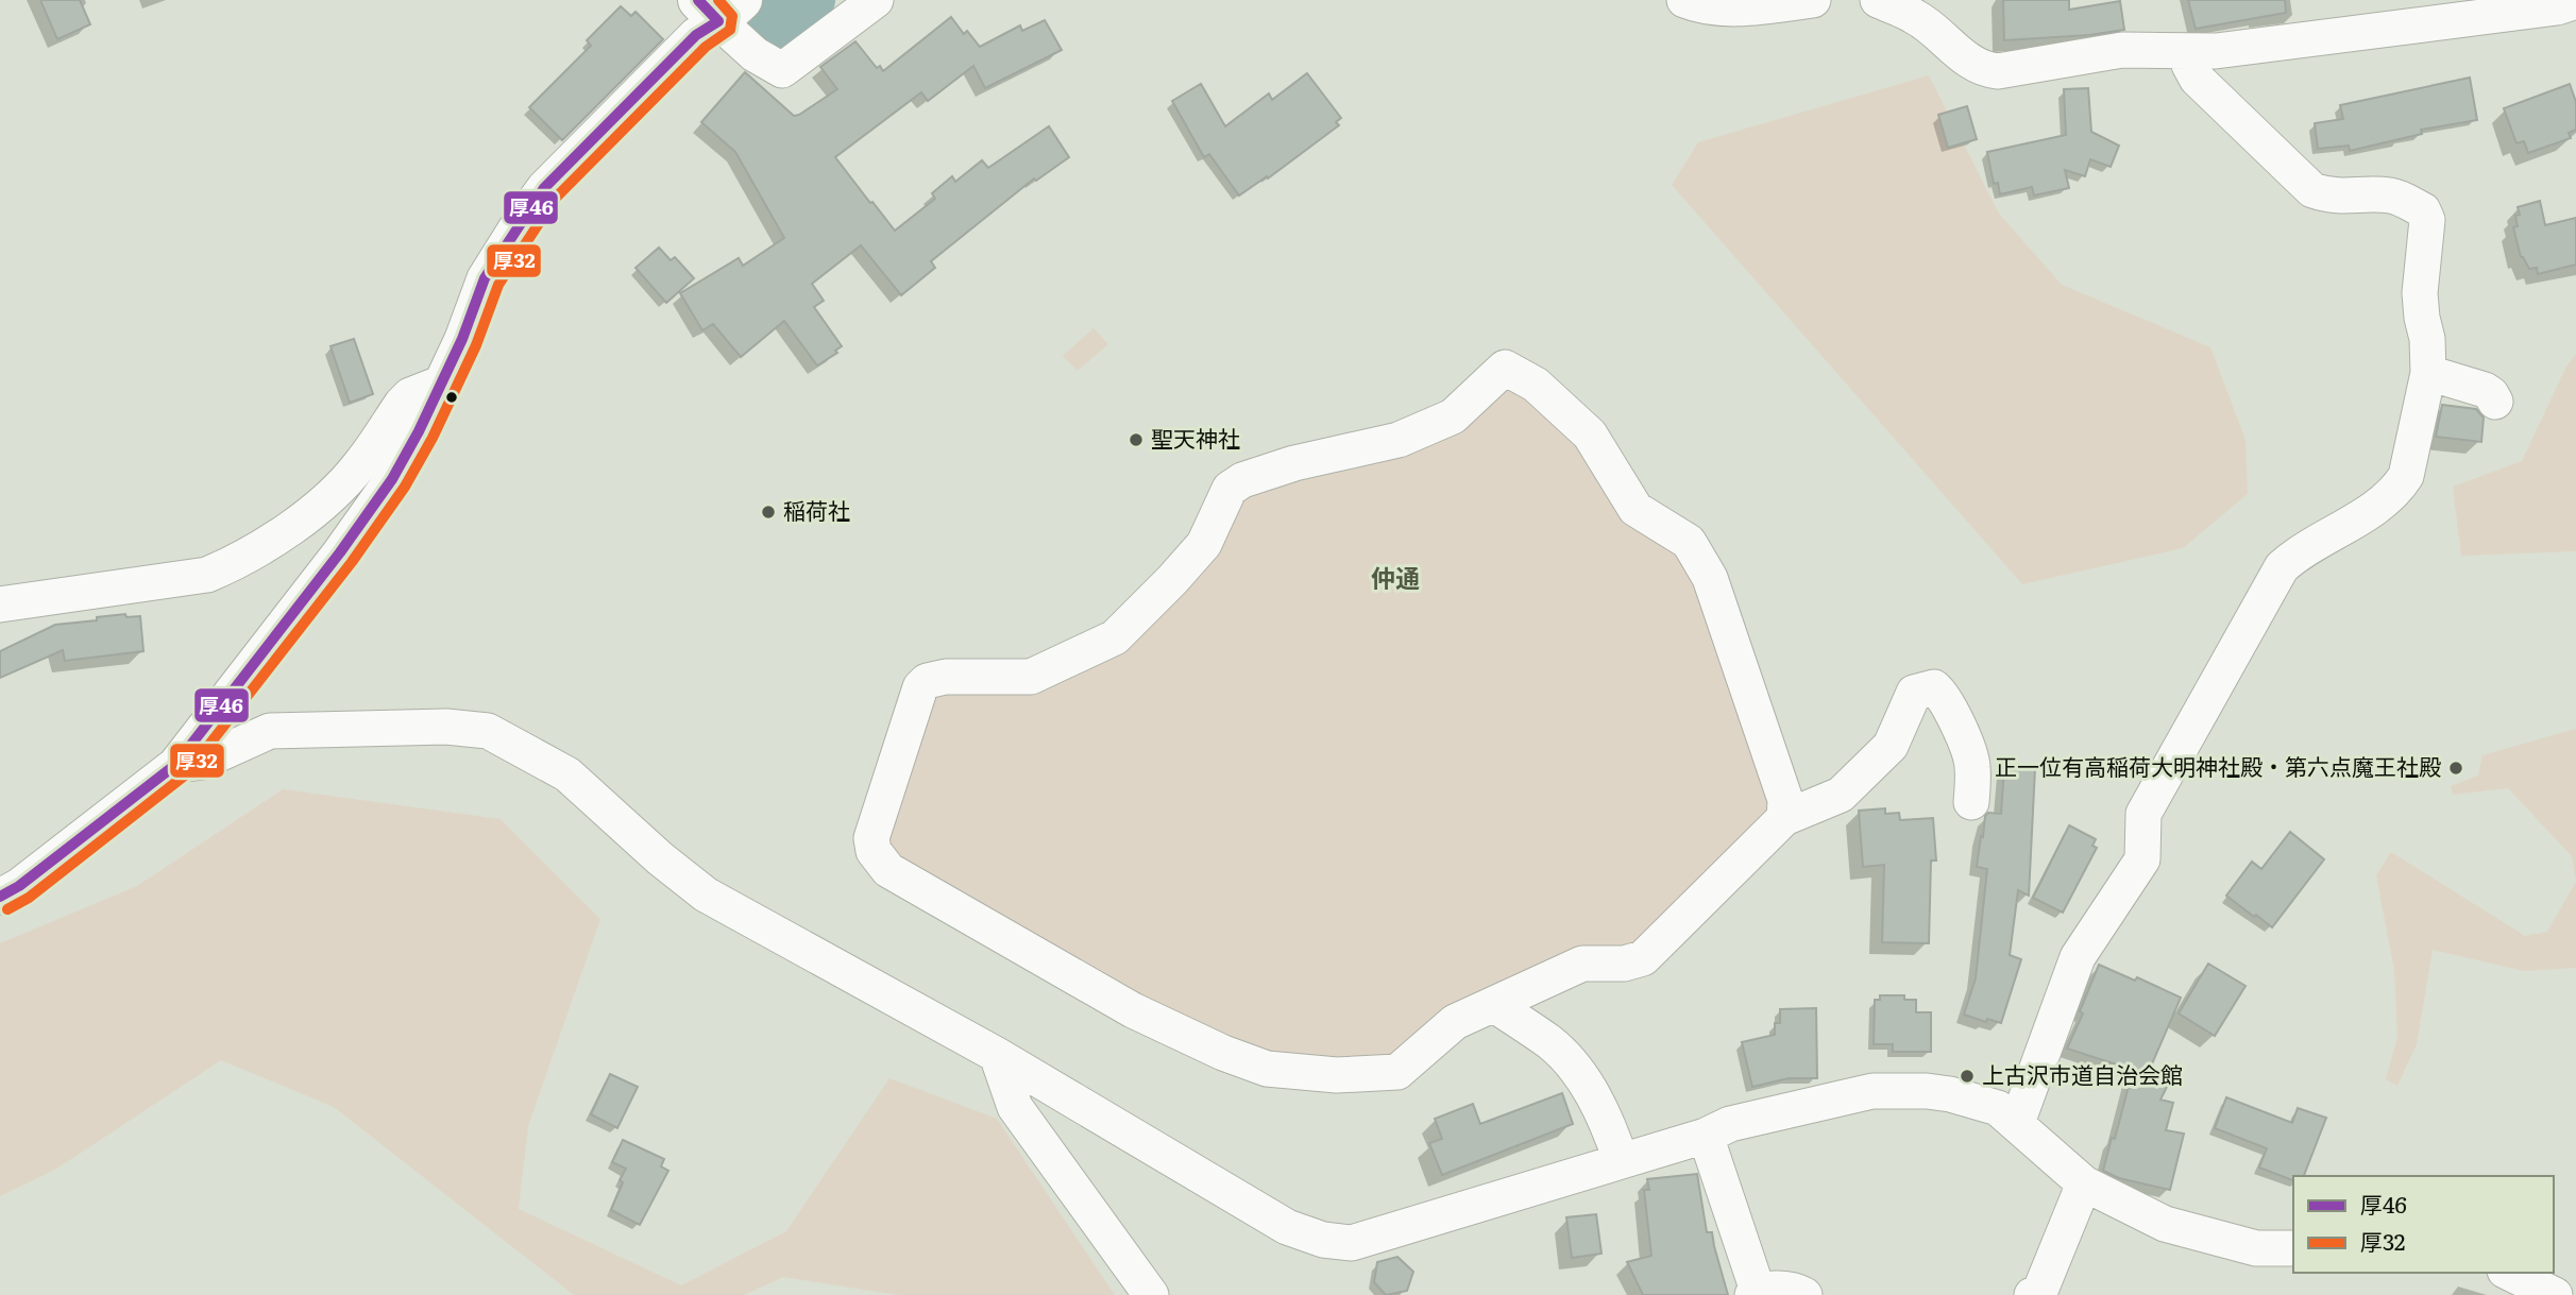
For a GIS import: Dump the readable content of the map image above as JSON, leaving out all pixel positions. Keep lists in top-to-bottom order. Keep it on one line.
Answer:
{"districts":["仲通"],"places":["聖天神社","稲荷社","正一位有高稲荷大明神社殿・第六点魔王社殿","上古沢市道自治会館"],"lines":["transit line 厚46","transit line 厚32"],"legend":["厚46","厚32"]}
